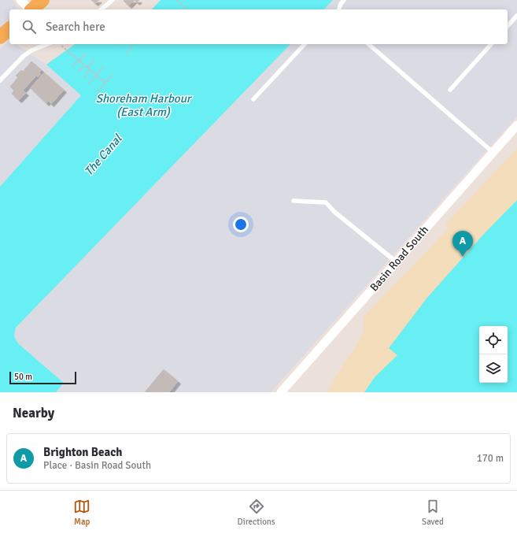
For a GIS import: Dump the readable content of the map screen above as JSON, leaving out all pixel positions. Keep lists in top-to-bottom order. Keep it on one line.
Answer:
{"streets":{"street":["Basin Road South"]},"water":["Shoreham Harbour (East Arm)","The Canal"],"scale_bar":"50 m","page":{"search":"Search here","pins":"A","scale":"50 m","heading":"Nearby","list":[{"mark":"A","name":"Brighton Beach","note":"Place · Basin Road South","value":"170 m"}],"nav":["Map","Directions","Saved"]}}
